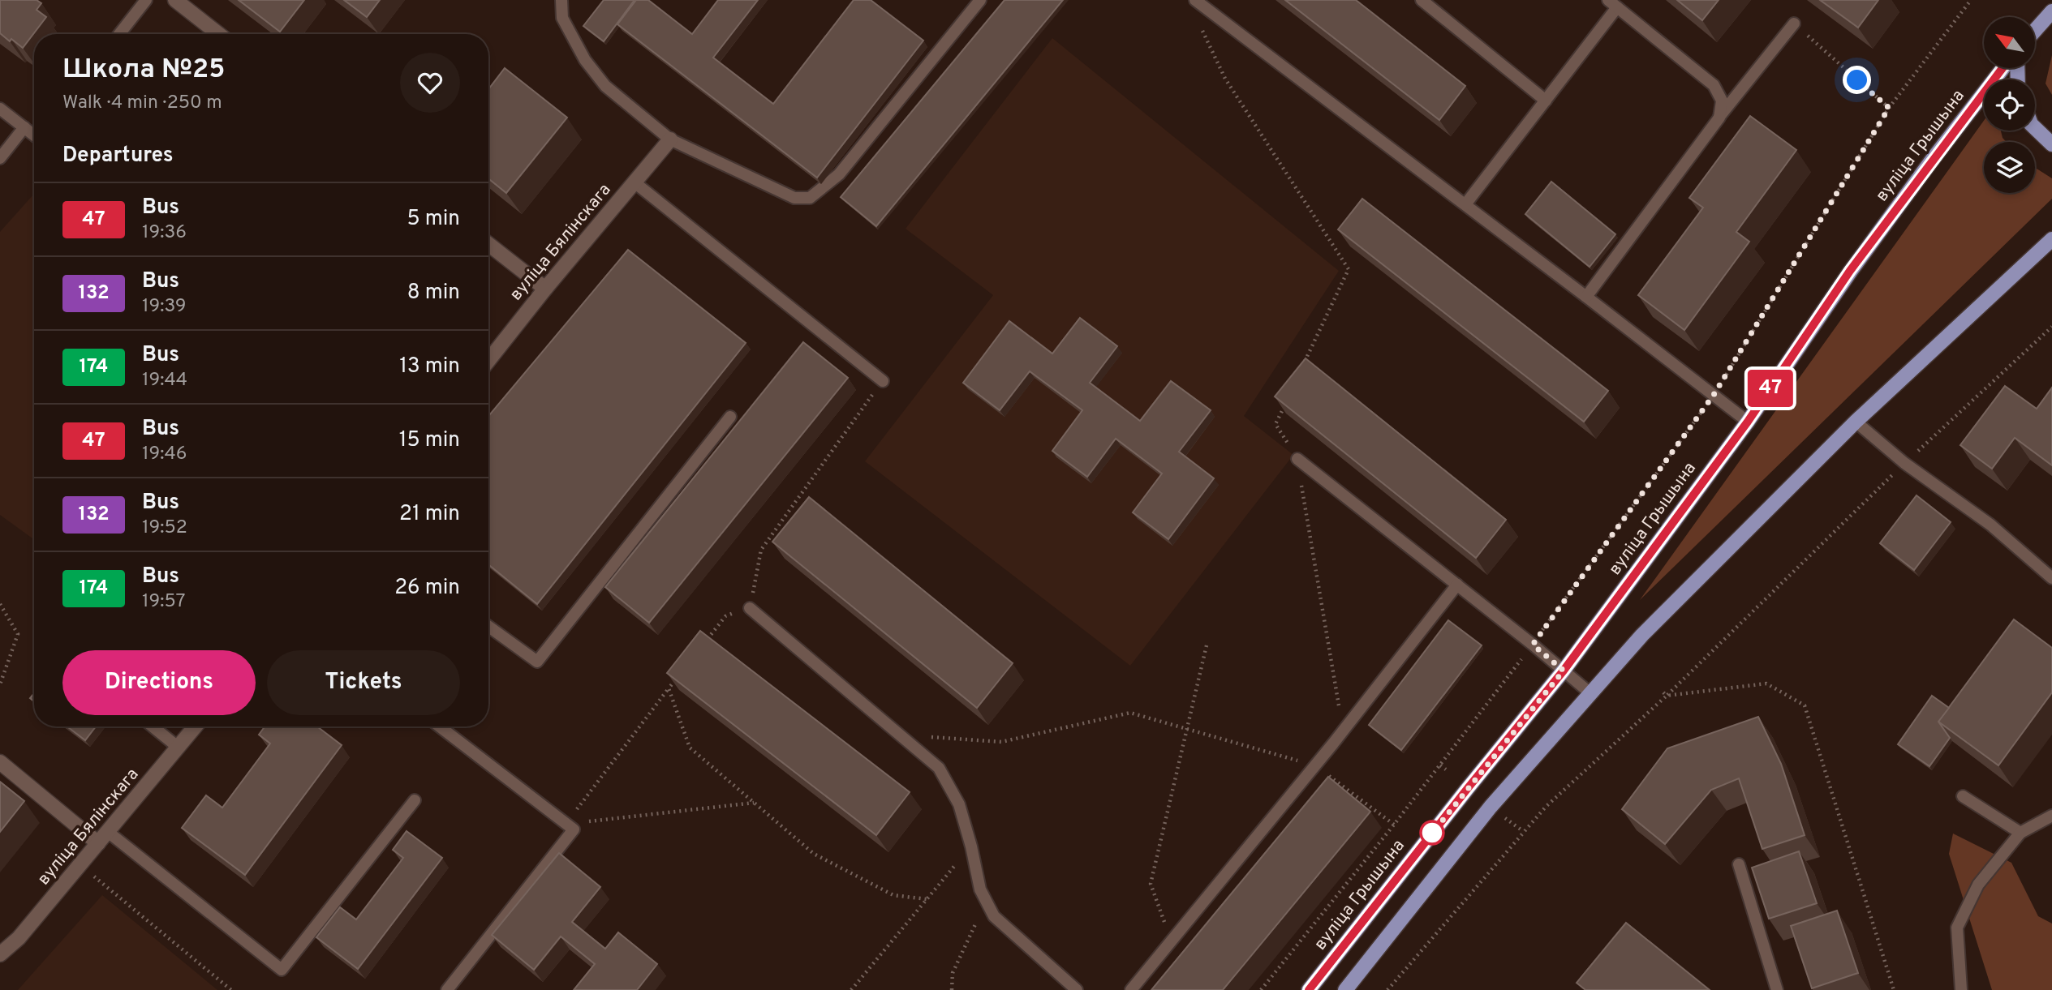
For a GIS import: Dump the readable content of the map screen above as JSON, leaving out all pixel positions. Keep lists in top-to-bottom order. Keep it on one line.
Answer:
{"streets":{"main road":["вуліца Грышына"],"street":["вуліца Бялінскага"]},"lines":["bus line 47"],"north":"top left","page":{"on_map":"47","heading":[["Школа №25","Walk · 4 min · 250 m"],"Departures"],"list":[{"mark":"47","name":"Bus","note":"19:36","value":"5 min"},{"mark":"132","name":"Bus","note":"19:39","value":"8 min"},{"mark":"174","name":"Bus","note":"19:44","value":"13 min"},{"mark":"47","name":"Bus","note":"19:46","value":"15 min"},{"mark":"132","name":"Bus","note":"19:52","value":"21 min"},{"mark":"174","name":"Bus","note":"19:57","value":"26 min"}],"buttons":["Directions","Tickets"]}}
